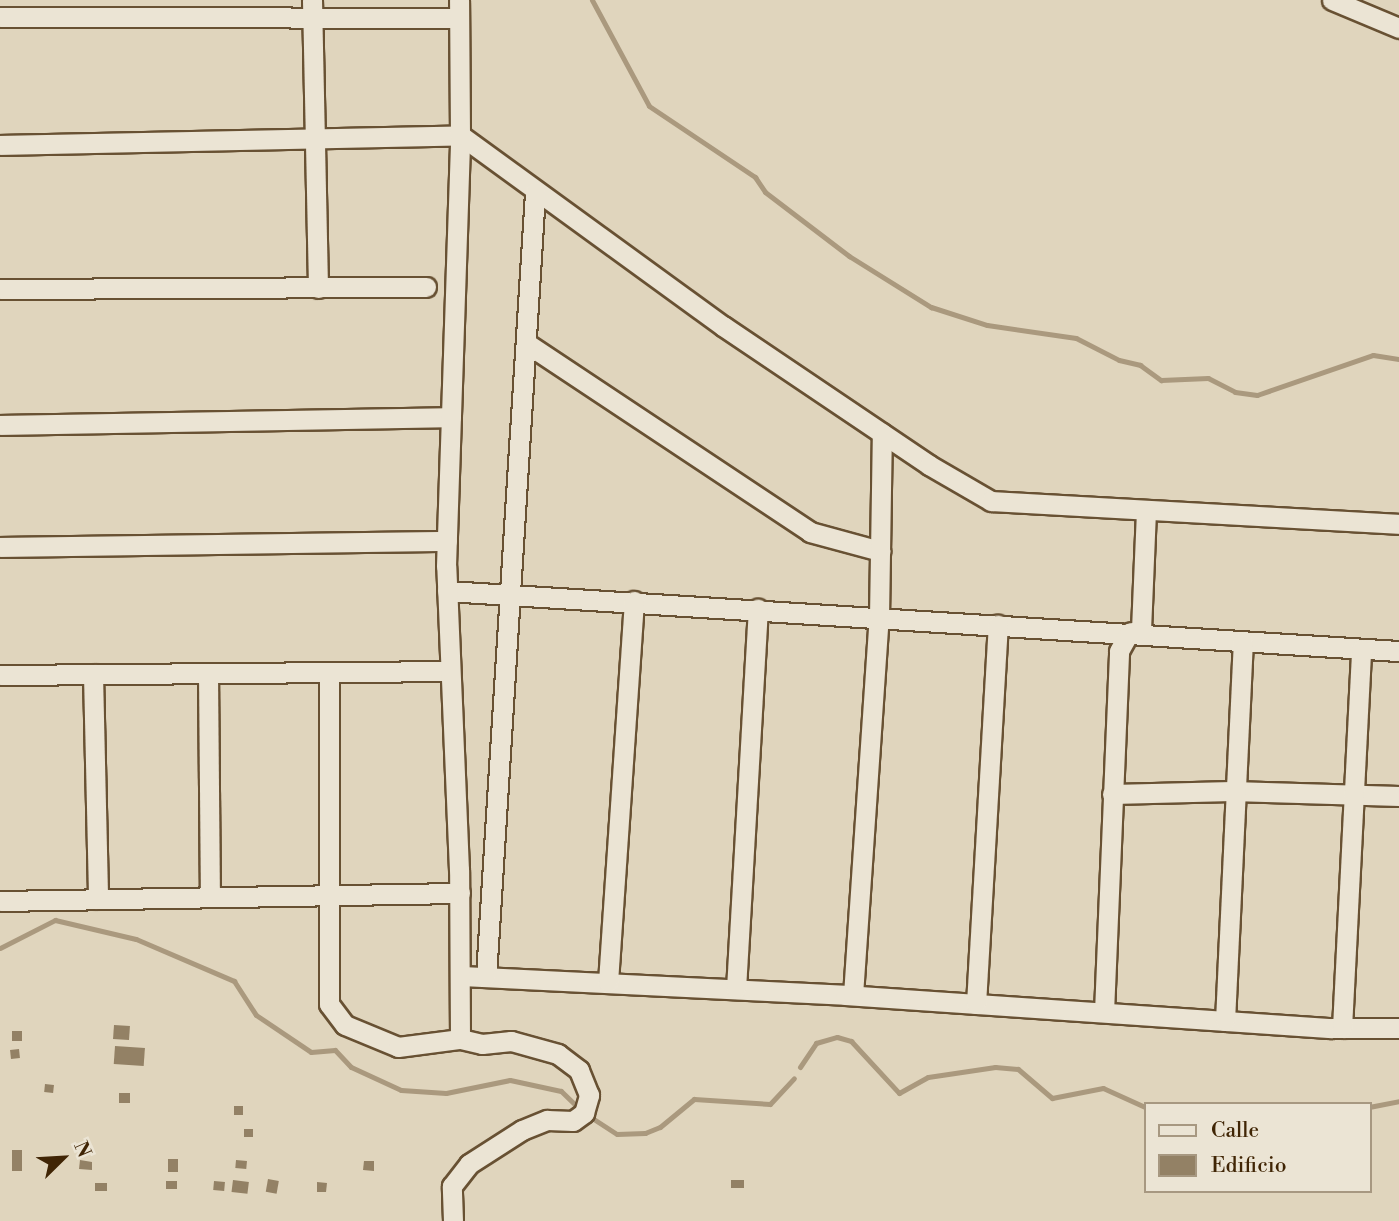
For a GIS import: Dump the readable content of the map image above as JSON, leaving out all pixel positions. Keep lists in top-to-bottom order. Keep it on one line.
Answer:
{"legend":["Calle","Edificio"],"north":"top right"}
